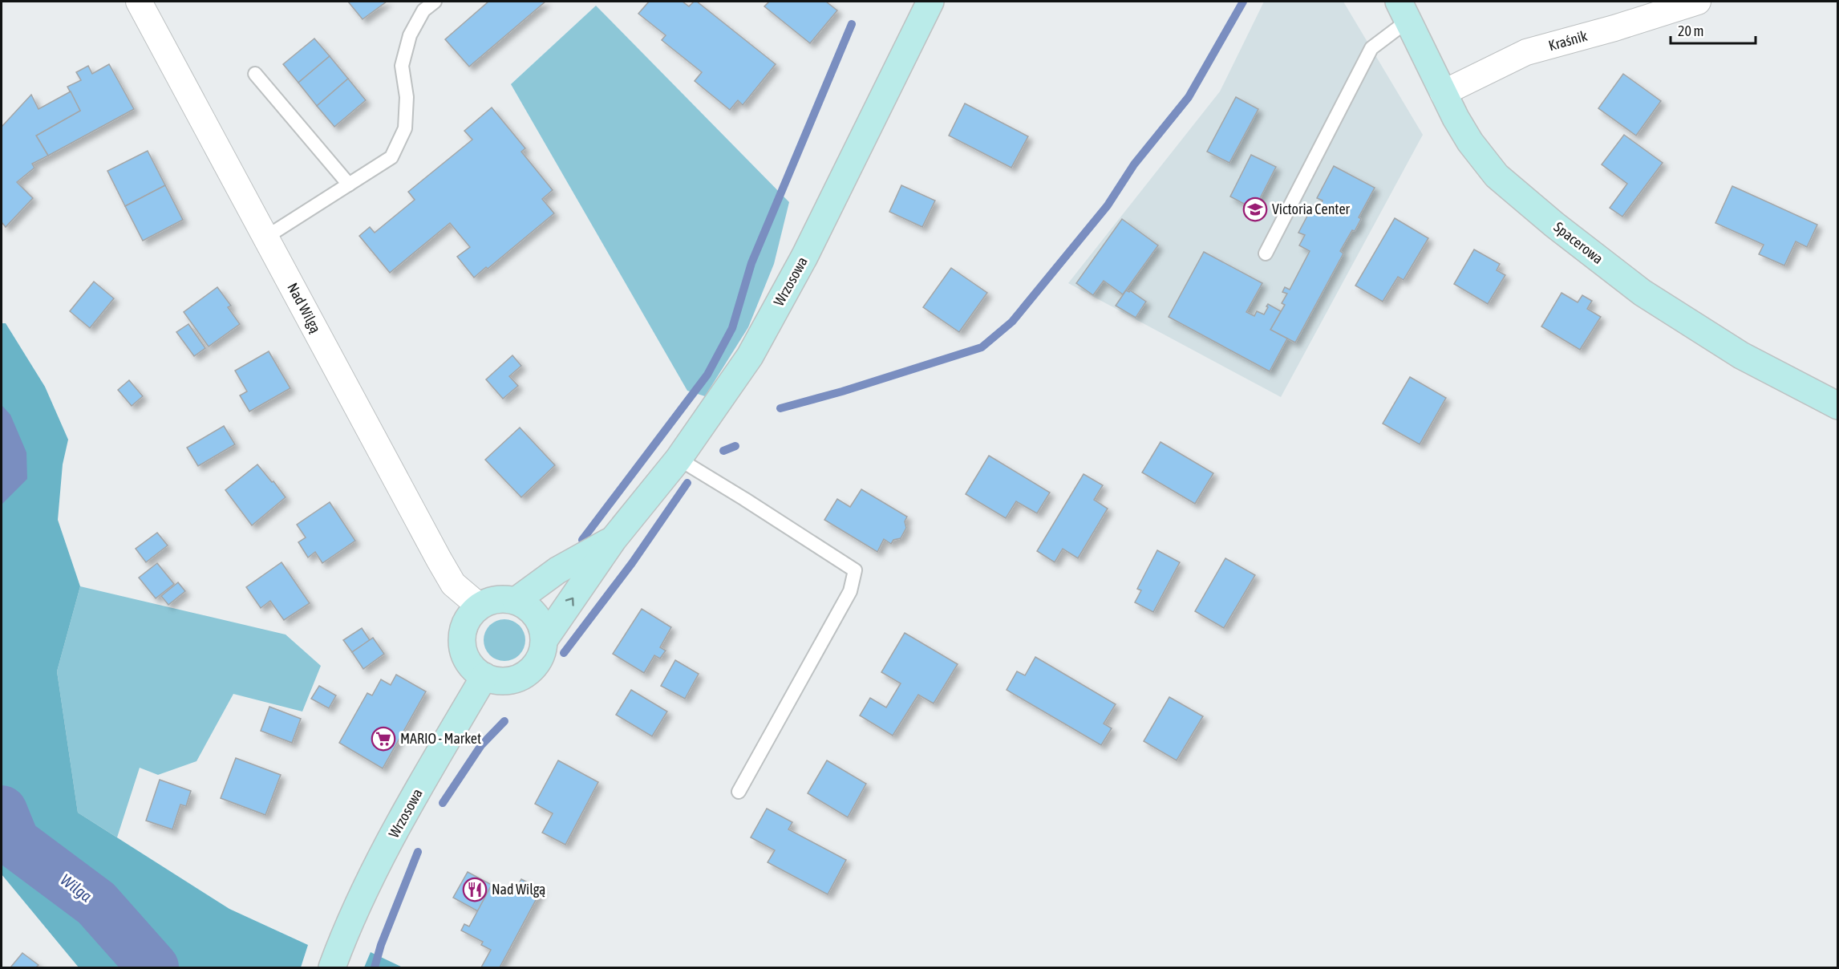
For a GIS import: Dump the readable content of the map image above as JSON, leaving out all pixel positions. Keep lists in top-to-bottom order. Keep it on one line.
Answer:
{"streets":{"street":["Kraśnik","Spacerowa","Wrzosowa","Nad Wilgą"]},"crossings":[["Kraśnik","Spacerowa"],["Wrzosowa","Nad Wilgą"]],"water":["Wilga"],"places":{"school or university":["Victoria Center"],"supermarket":["MARIO - Market"],"restaurant":["Nad Wilgą"]},"scale_bar":"20 m"}
